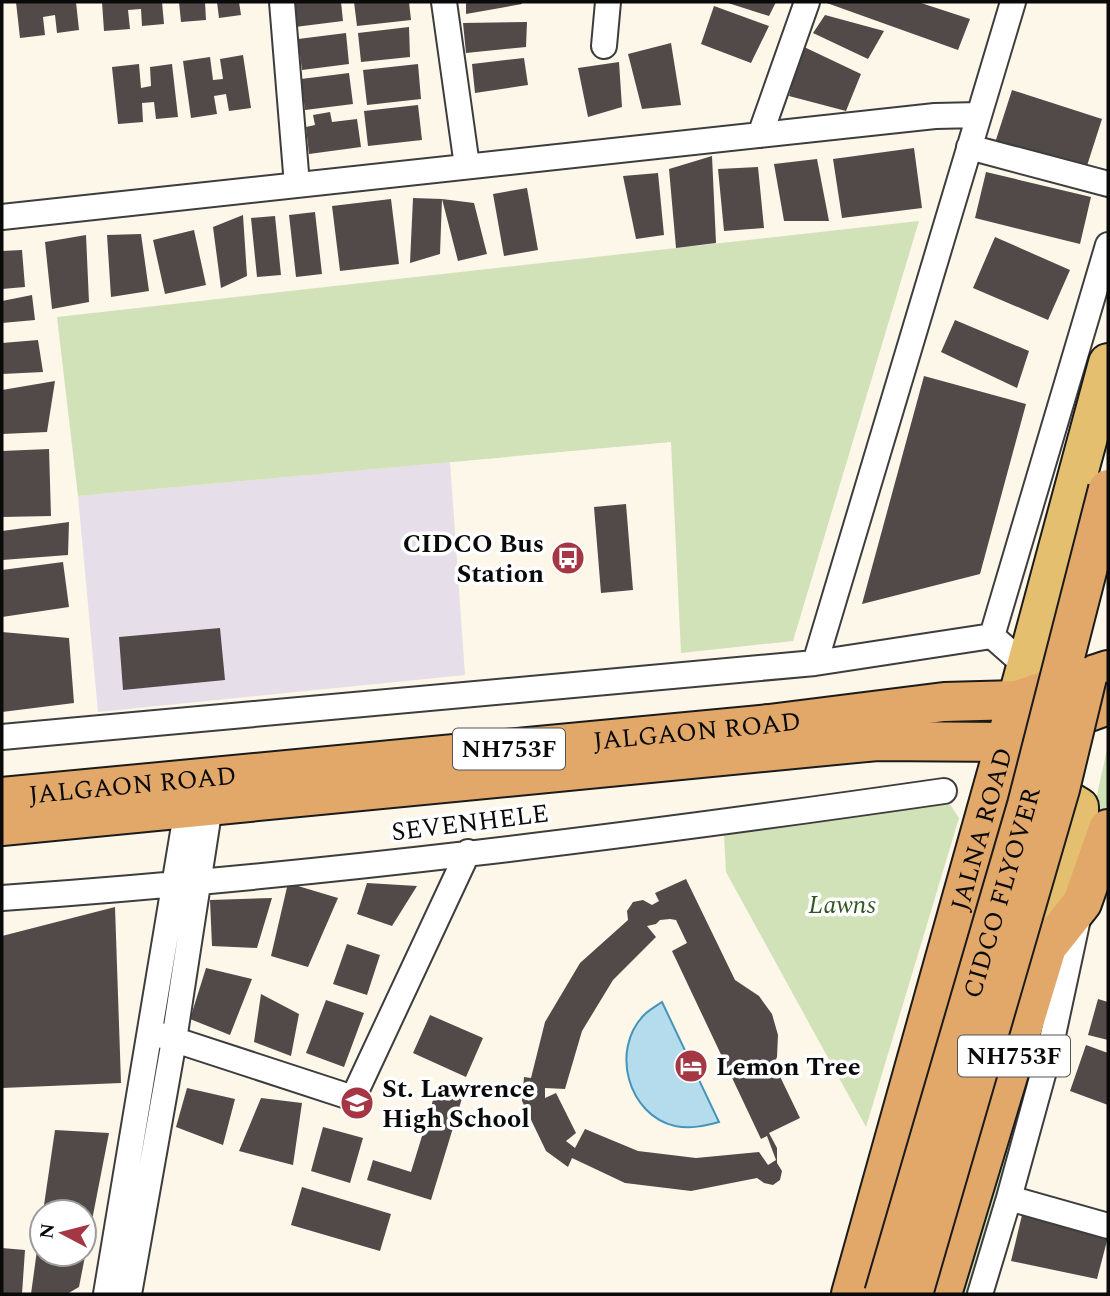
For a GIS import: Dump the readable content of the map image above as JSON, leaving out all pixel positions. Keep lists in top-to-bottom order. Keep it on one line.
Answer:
{"streets":{"highway":["JALGAON ROAD","NH753F","JALNA ROAD","CIDCO FLYOVER"],"street":["SEVENHELE"]},"crossings":[["JALGAON ROAD","JALNA ROAD"]],"parks":["Lawns"],"places":{"bus stop":["CIDCO Bus Station"],"hotel":["Lemon Tree"],"school or university":["St. Lawrence High School"]},"north":"left"}
